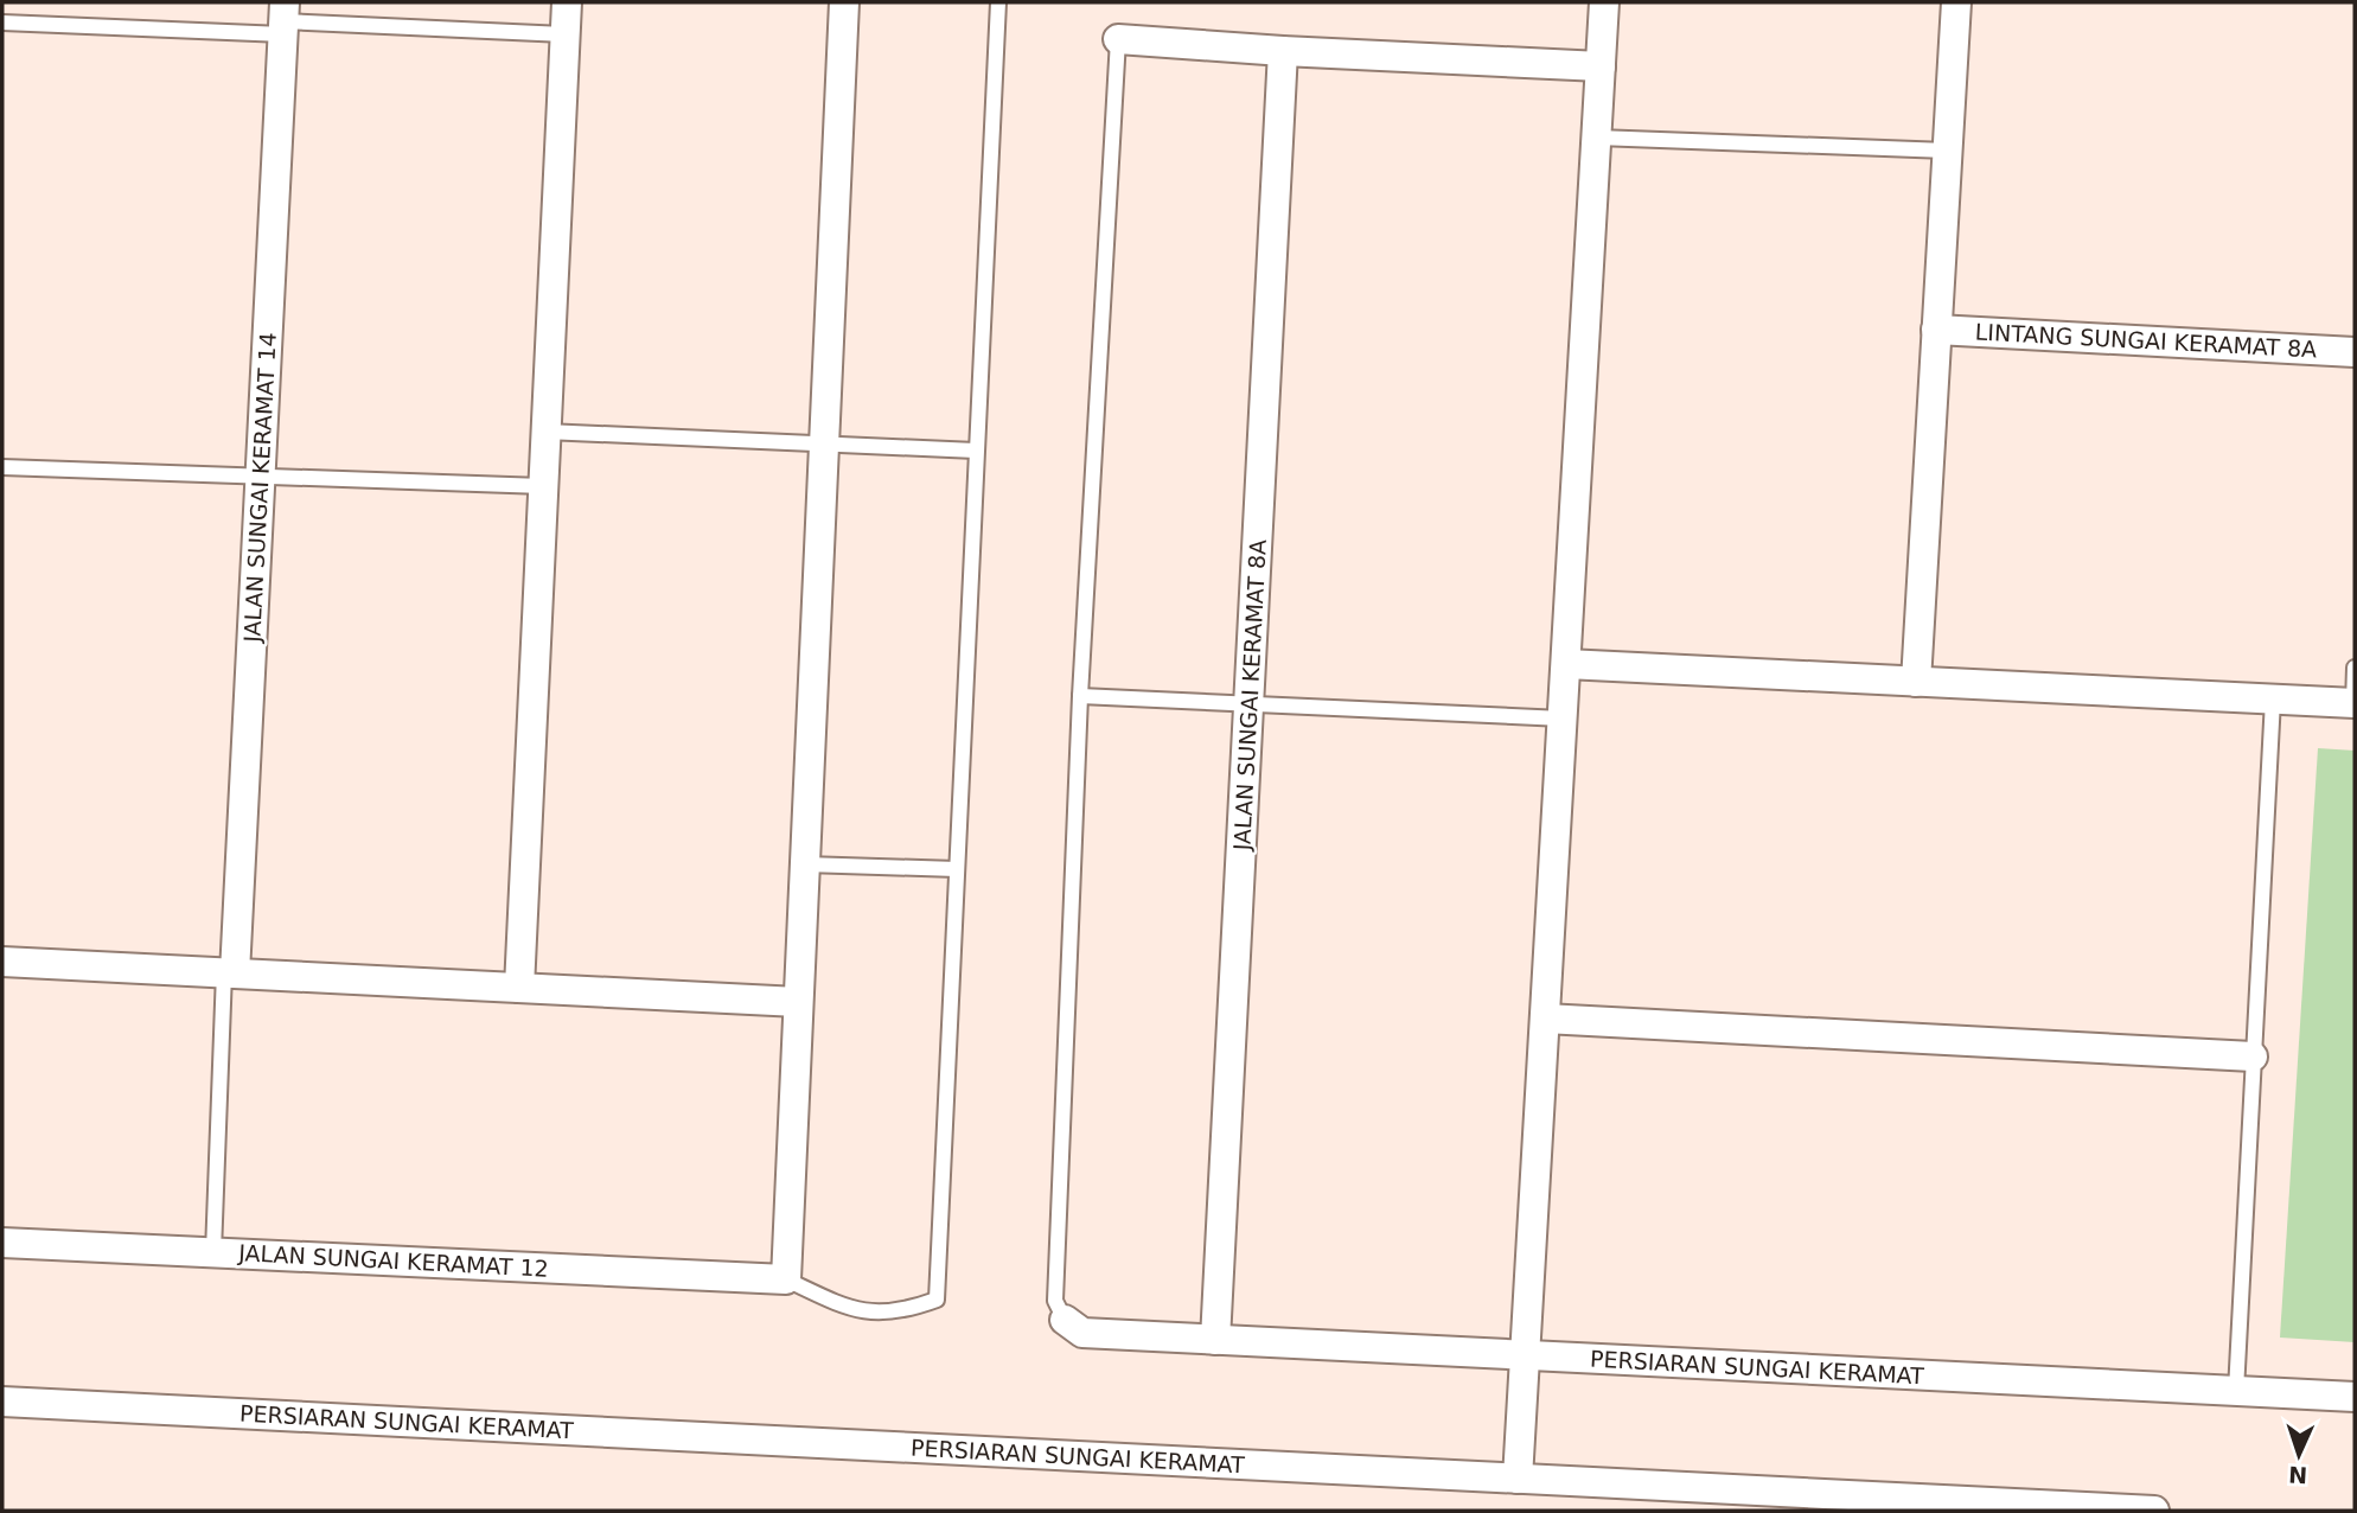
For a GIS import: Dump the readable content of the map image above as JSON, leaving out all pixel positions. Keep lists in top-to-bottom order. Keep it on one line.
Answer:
{"streets":{"street":["LINTANG SUNGAI KERAMAT 8A","JALAN SUNGAI KERAMAT 14","JALAN SUNGAI KERAMAT 8A","JALAN SUNGAI KERAMAT 12","PERSIARAN SUNGAI KERAMAT"]},"crossings":[["JALAN SUNGAI KERAMAT 8A","PERSIARAN SUNGAI KERAMAT"]],"north":"bottom"}
